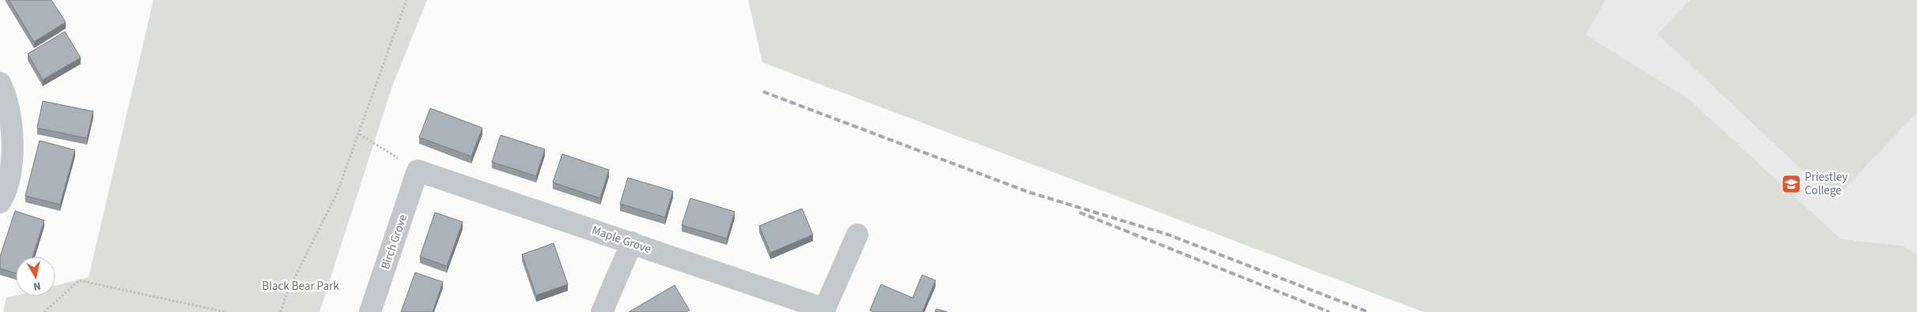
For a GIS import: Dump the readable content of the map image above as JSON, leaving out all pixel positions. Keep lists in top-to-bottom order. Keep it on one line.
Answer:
{"streets":{"street":["Maple Grove","Birch Grove"]},"crossings":[["Maple Grove","Birch Grove"]],"parks":["Black Bear Park"],"places":{"school or university":["Priestley College"]},"north":"bottom"}
